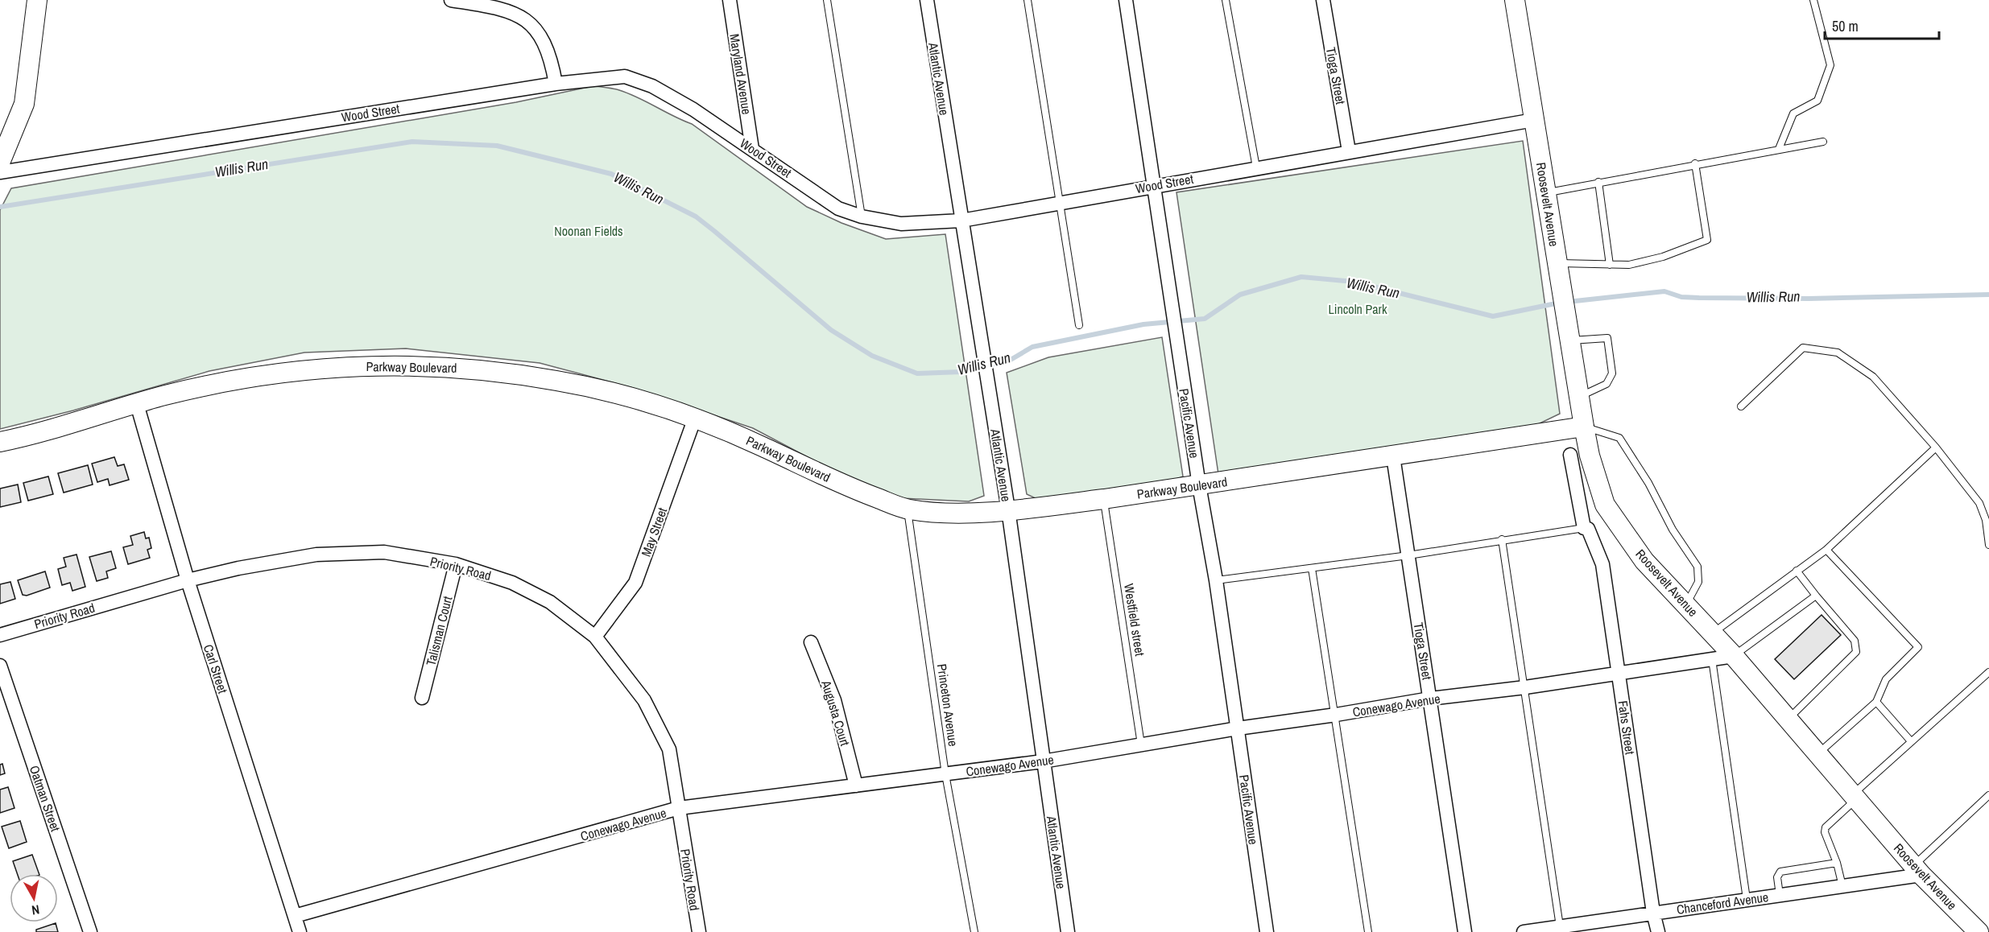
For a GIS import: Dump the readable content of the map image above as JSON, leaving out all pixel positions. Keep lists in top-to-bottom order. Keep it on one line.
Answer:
{"streets":{"street":["Maryland Avenue","Tioga Street","Atlantic Avenue","Wood Street","Roosevelt Avenue","Parkway Boulevard","Pacific Avenue","May Street","Priority Road","Talisman Court","Carl Street","Conewago Avenue","Augusta Court","Fahs Street","Oatman Street","Chanceford Avenue"],"lane":["Westfield street","Princeton Avenue"]},"crossings":[["Maryland Avenue","Wood Street"],["Tioga Street","Wood Street"],["Tioga Street","Parkway Boulevard"],["Tioga Street","Conewago Avenue"],["Atlantic Avenue","Wood Street"],["Atlantic Avenue","Parkway Boulevard"],["Atlantic Avenue","Conewago Avenue"],["Wood Street","Roosevelt Avenue"],["Wood Street","Pacific Avenue"],["Roosevelt Avenue","Parkway Boulevard"],["Roosevelt Avenue","Conewago Avenue"],["Roosevelt Avenue","Chanceford Avenue"],["Parkway Boulevard","Pacific Avenue"],["Parkway Boulevard","May Street"],["Parkway Boulevard","Westfield street"],["Parkway Boulevard","Carl Street"],["Parkway Boulevard","Princeton Avenue"],["Pacific Avenue","Conewago Avenue"],["May Street","Priority Road"],["Priority Road","Talisman Court"],["Priority Road","Carl Street"],["Priority Road","Conewago Avenue"],["Westfield street","Conewago Avenue"],["Carl Street","Conewago Avenue"],["Princeton Avenue","Conewago Avenue"],["Conewago Avenue","Augusta Court"],["Conewago Avenue","Fahs Street"],["Fahs Street","Chanceford Avenue"]],"water":["Willis Run"],"parks":["Noonan Fields","Lincoln Park"],"scale_bar":"50 m","north":"bottom"}
